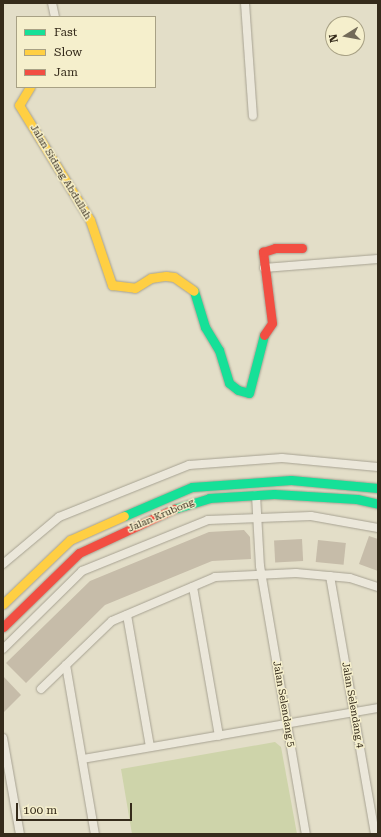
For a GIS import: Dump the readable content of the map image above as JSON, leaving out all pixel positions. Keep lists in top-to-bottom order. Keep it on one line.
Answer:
{"streets":{"main road":["Jalan Sidang Abdullah","Jalan Krubong"],"street":["Jalan Selendang 5","Jalan Selendang 4"]},"crossings":[["Jalan Krubong","Jalan Selendang 5"]],"legend":["Fast","Slow","Jam"],"scale_bar":"100 m","north":"left"}
